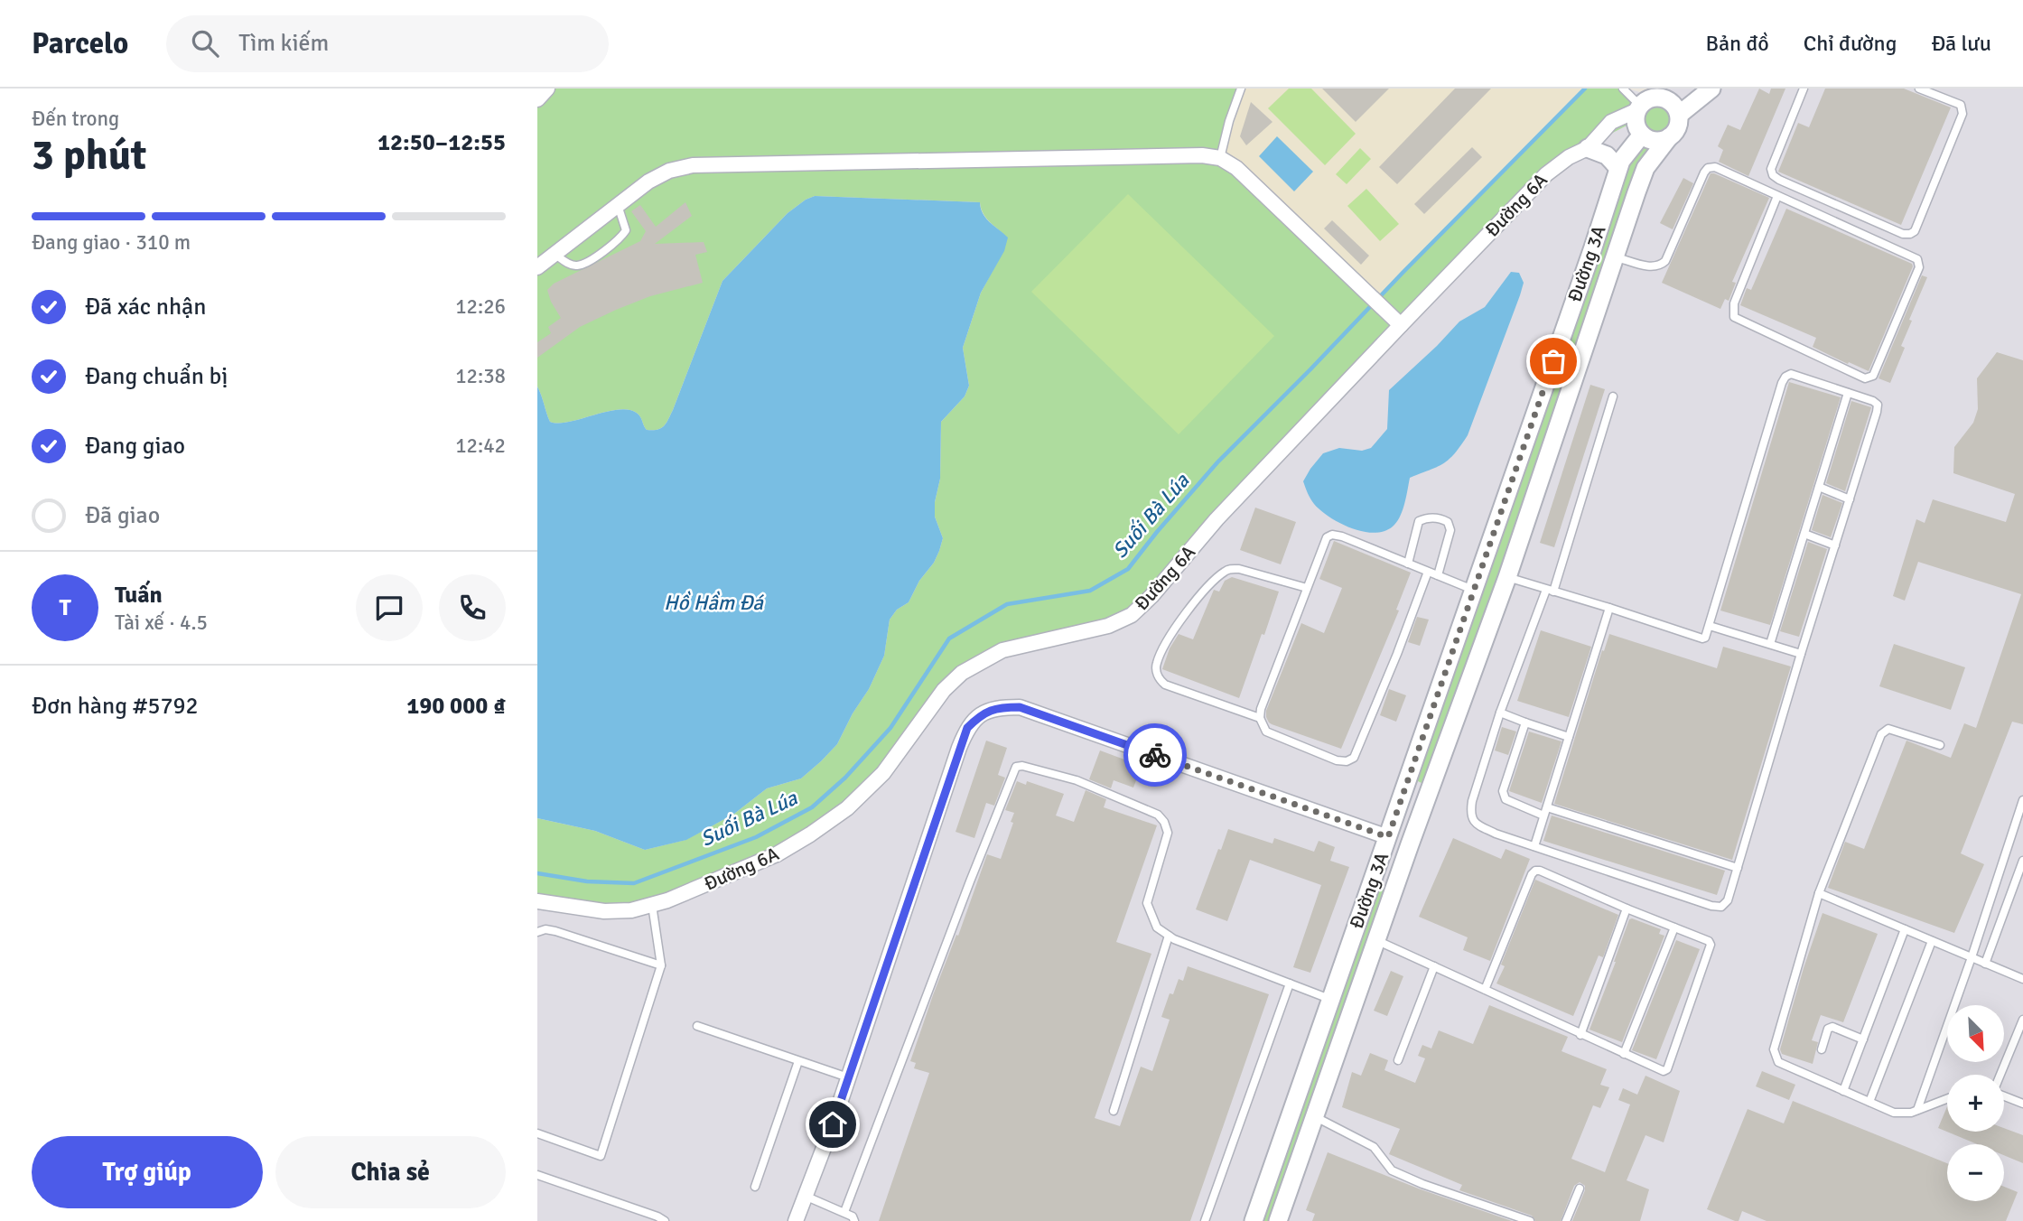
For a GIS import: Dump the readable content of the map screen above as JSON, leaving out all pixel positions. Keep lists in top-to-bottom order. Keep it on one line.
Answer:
{"streets":{"street":["Đường 6A","Đường 3A"]},"crossings":[["Đường 6A","Đường 3A"]],"water":["Suối Bà Lúa","Hồ Hầm Đá"],"north":"bottom right","page":{"header":"Parcelo","search":"Tìm kiếm","nav":["Bản đồ","Chỉ đường","Đã lưu"],"heading":["3 phút","Đến trong","12:50–12:55"],"panel":["Tuấn","Tài xế · 4.5","Đơn hàng #5792","190 000 ₫"],"bar":"Đang giao · 310 m","list":[["Đã xác nhận","12:26"],["Đang chuẩn bị","12:38"],["Đang giao","12:42"],"Đã giao"],"round":"T","map_buttons":["+","−"],"buttons":["Trợ giúp","Chia sẻ"]}}
